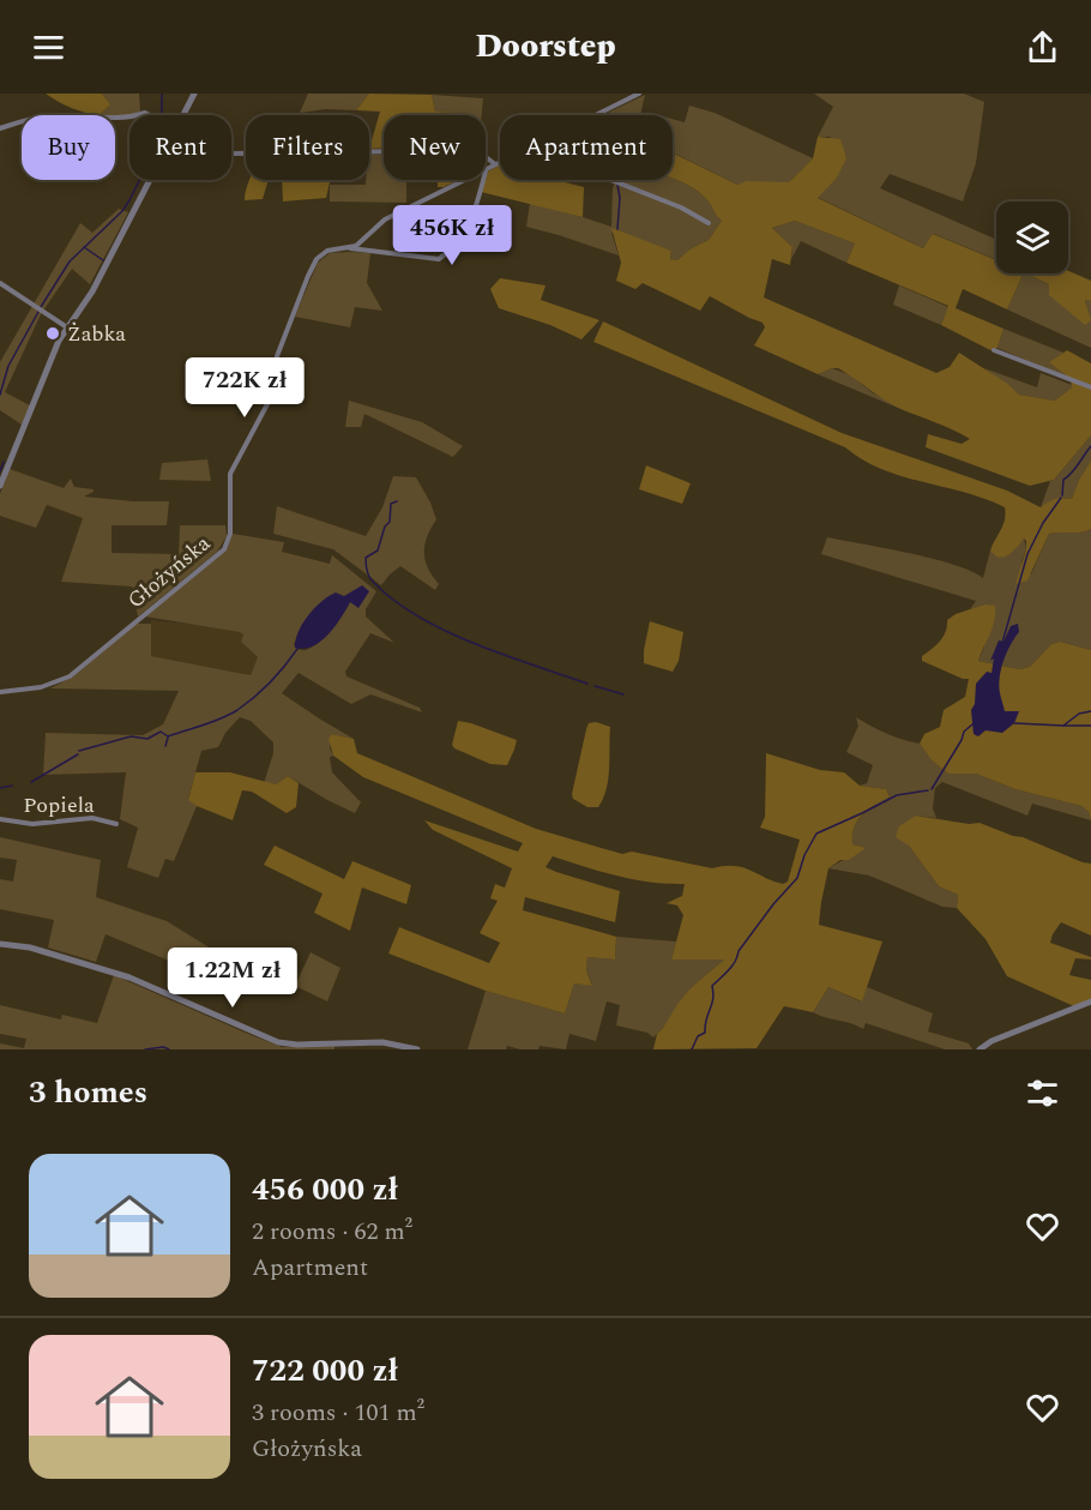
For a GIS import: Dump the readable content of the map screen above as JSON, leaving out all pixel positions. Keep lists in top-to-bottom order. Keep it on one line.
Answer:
{"streets":{"street":["Głożyńska","Popiela"]},"places":["Żabka"],"page":{"header":"Doorstep","chip":["Buy","Rent","Filters","New","Apartment"],"price":["456K zł","722K zł","1.22M zł"],"heading":"3 homes","list":[{"name":"456 000 zł","note":"2 rooms · 62 m² · Apartment"},{"name":"722 000 zł","note":"3 rooms · 101 m² · Głożyńska"}]}}
